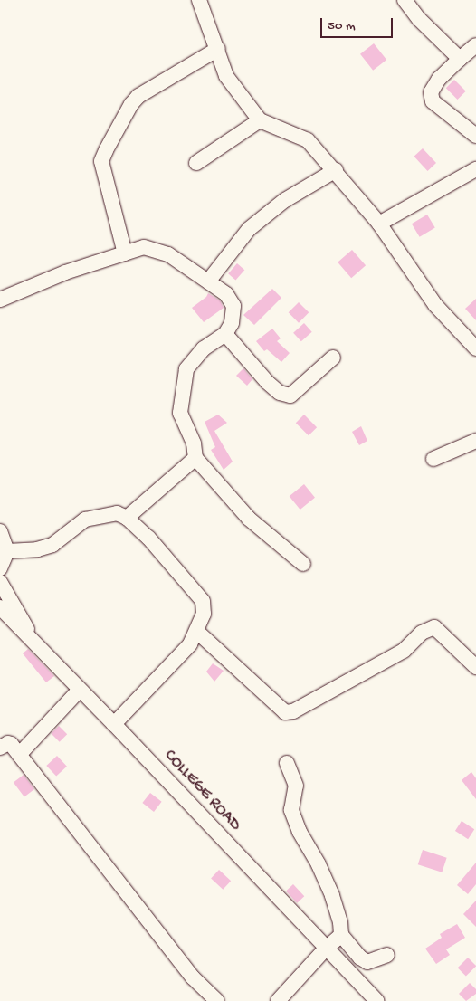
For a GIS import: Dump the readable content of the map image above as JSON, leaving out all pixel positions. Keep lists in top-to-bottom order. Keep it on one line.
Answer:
{"streets":{"street":["COLLEGE ROAD"]},"scale_bar":"50 m"}
